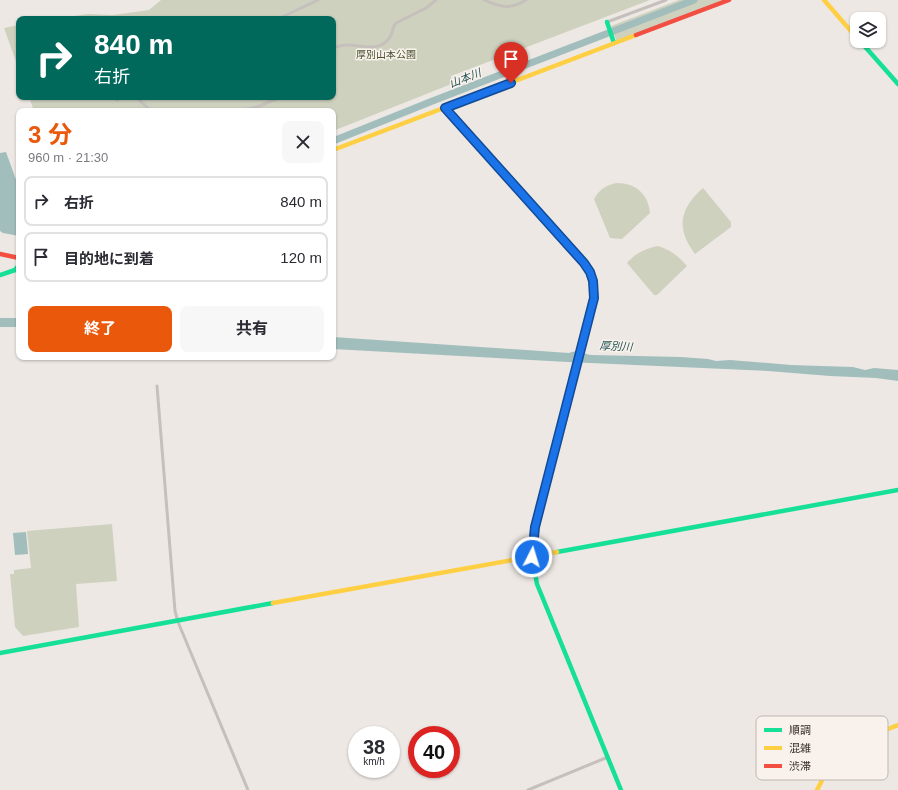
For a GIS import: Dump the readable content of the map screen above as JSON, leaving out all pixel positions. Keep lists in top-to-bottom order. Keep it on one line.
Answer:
{"water":["山本川","厚別川"],"parks":["厚別山本公園"],"legend":["順調","混雑","渋滞"],"page":{"turn":["840 m","右折"],"heading":["3 分","960 m · 21:30"],"list":[{"name":"右折","value":"840 m"},{"name":"目的地に到着","value":"120 m"}],"buttons":["終了","共有"],"speed":"38 km/h","limit":"40"}}
